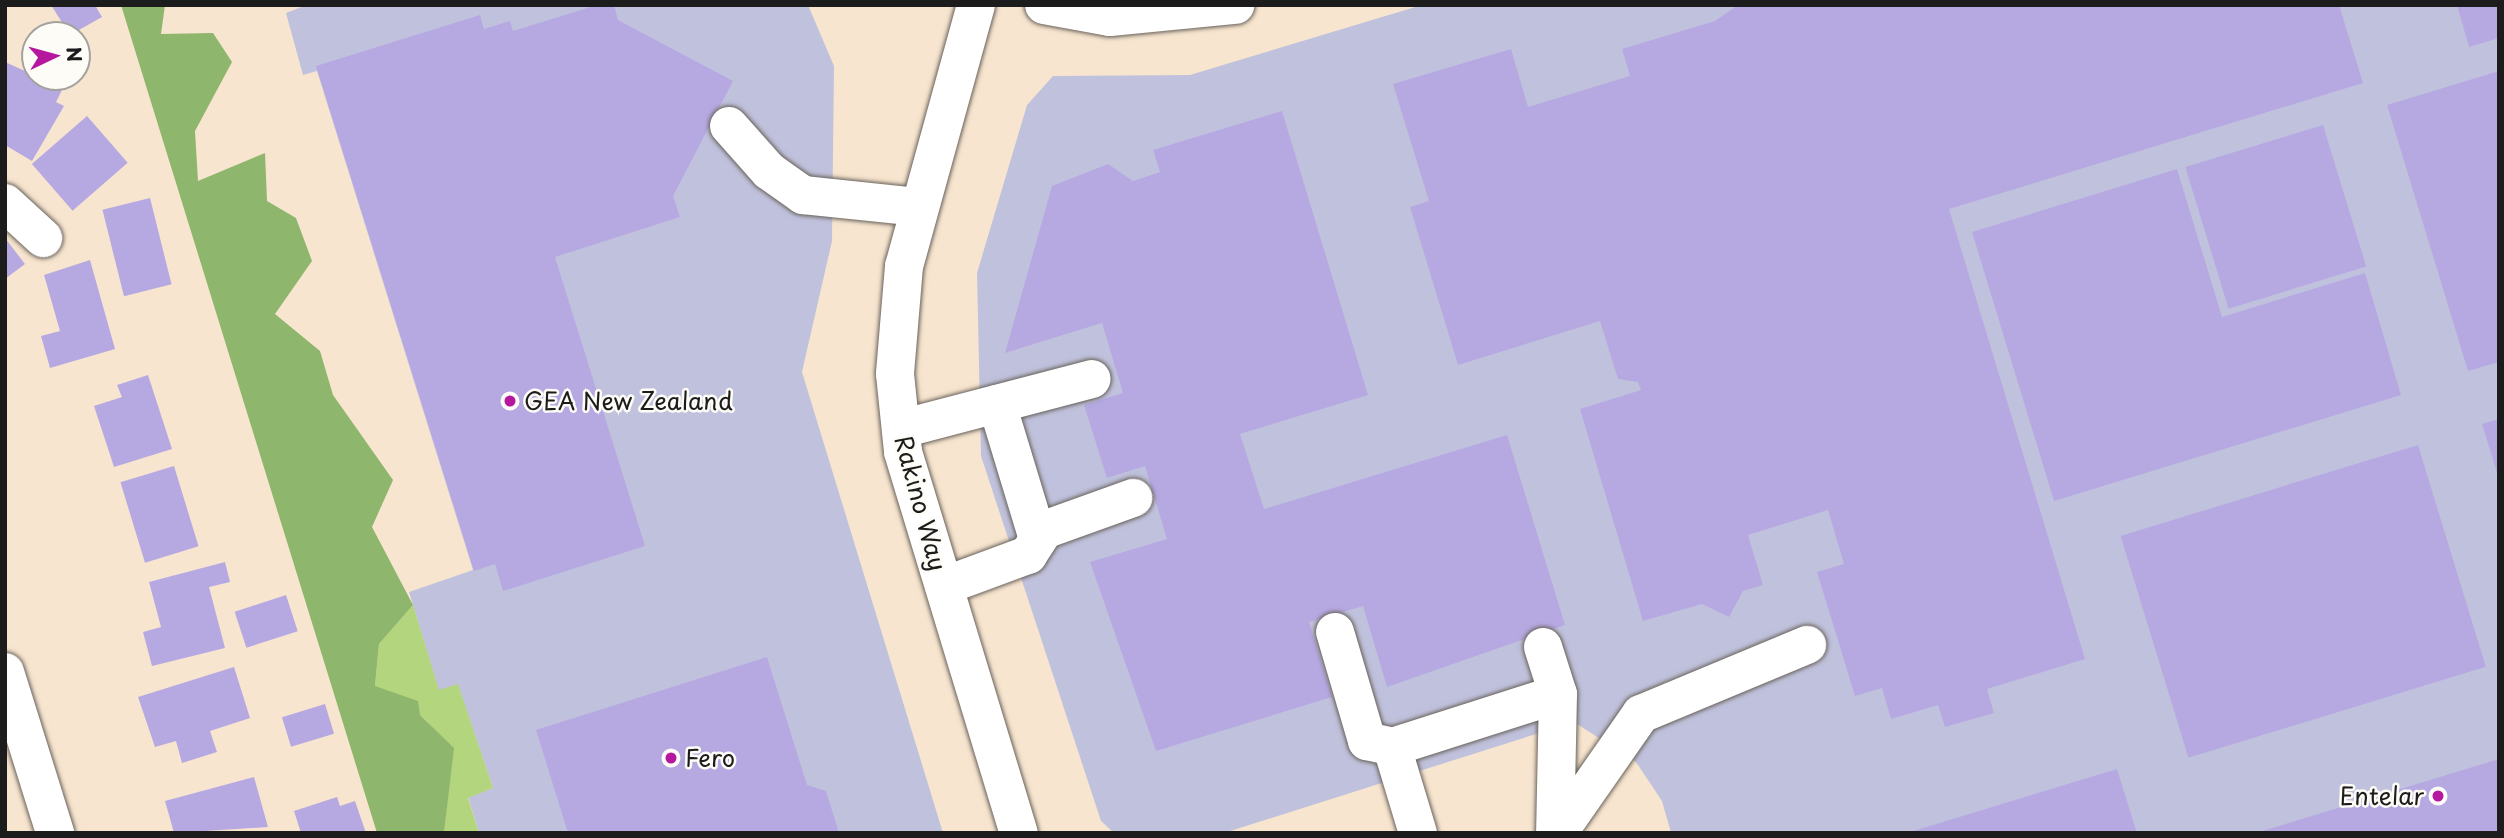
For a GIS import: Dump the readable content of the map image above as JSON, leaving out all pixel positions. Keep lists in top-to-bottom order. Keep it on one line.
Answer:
{"streets":{"street":["Rakino Way"]},"places":["GEA New Zealand","Fero","Entelar"],"north":"right"}
